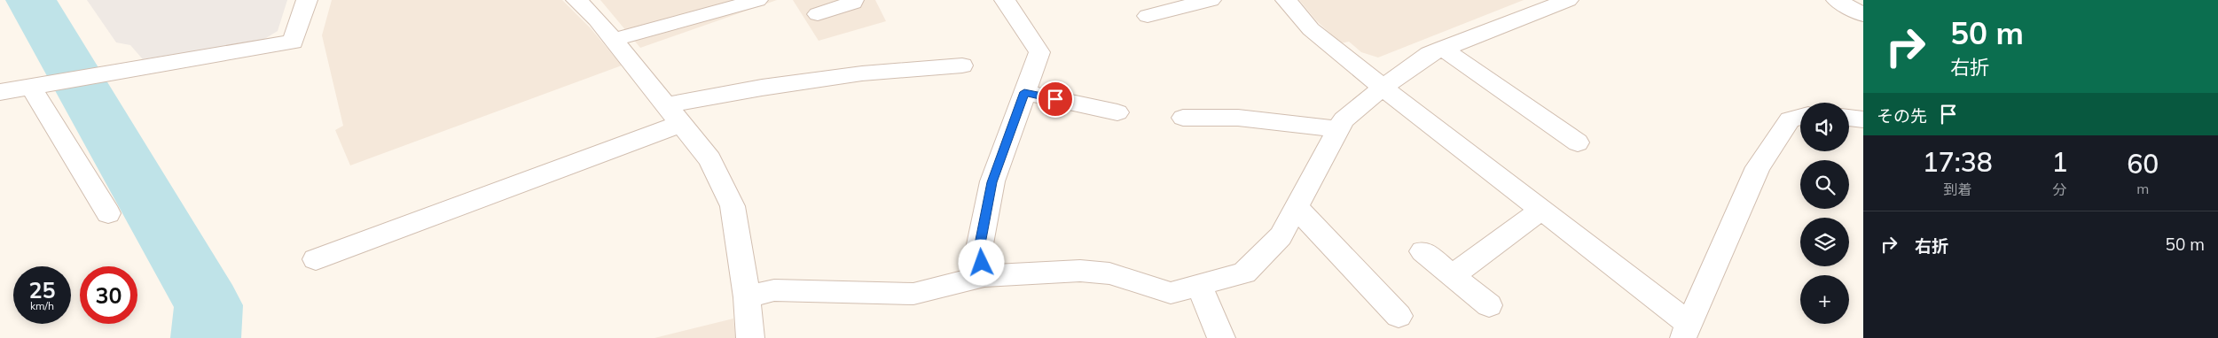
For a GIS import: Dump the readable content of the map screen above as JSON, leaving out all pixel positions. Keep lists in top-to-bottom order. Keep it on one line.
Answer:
{"page":{"turn":["50 m","右折"],"then":"その先","map_buttons":"+","eta":["17:38","到着","1","分","60","m"],"list":[{"name":"右折","value":"50 m"}],"speed":"25 km/h","limit":"30"}}
